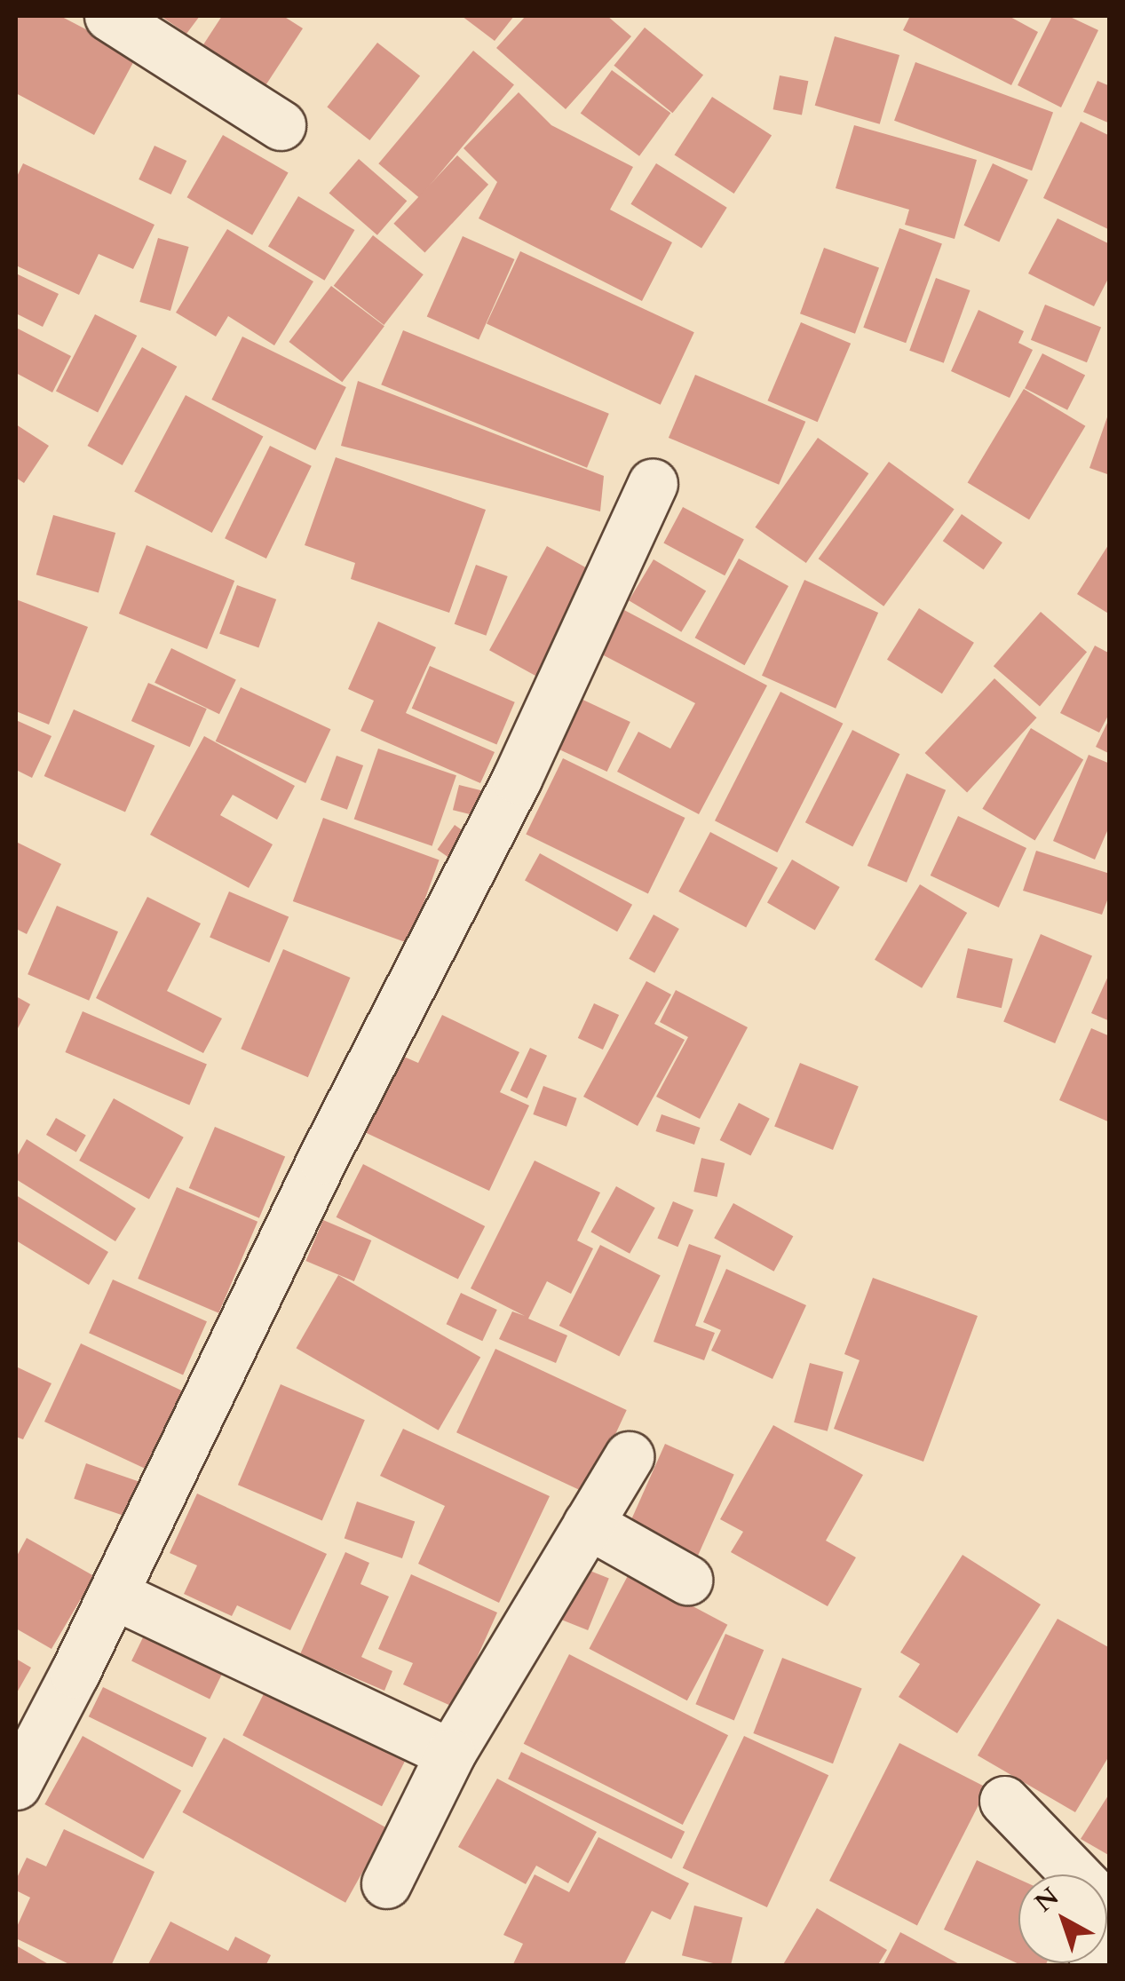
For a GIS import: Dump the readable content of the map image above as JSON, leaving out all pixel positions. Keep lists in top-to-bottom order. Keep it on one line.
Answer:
{"north":"top left"}
